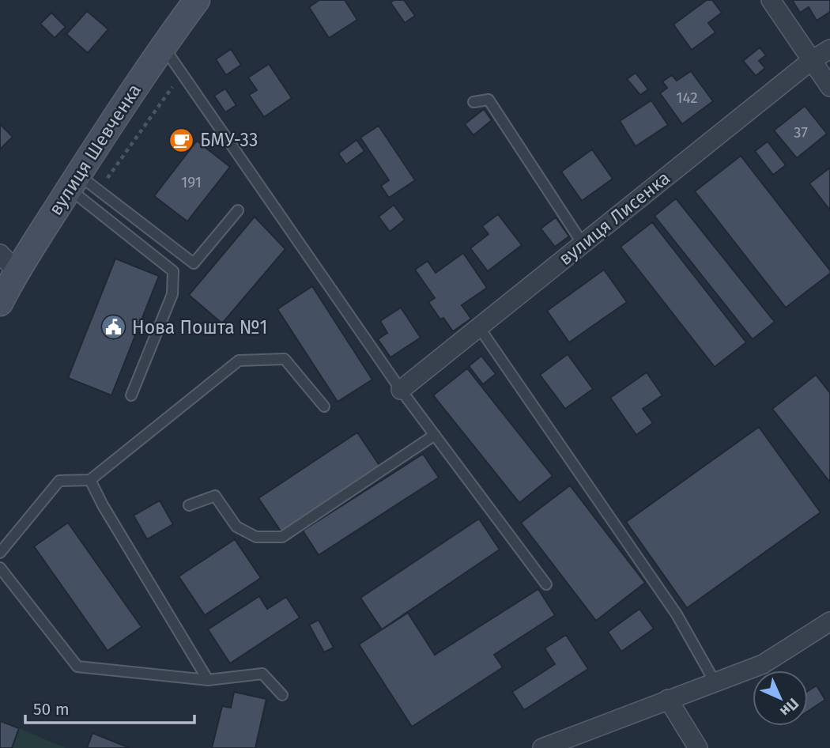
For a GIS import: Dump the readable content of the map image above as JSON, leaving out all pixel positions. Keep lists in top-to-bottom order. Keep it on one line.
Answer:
{"streets":{"street":["вулиця Шевченка","вулиця Лисенка"]},"places":{"cafe":["БМУ-33"],"public building":["Нова Пошта №1"]},"house_numbers":["142","37","191"],"scale_bar":"50 m","north":"bottom right"}
